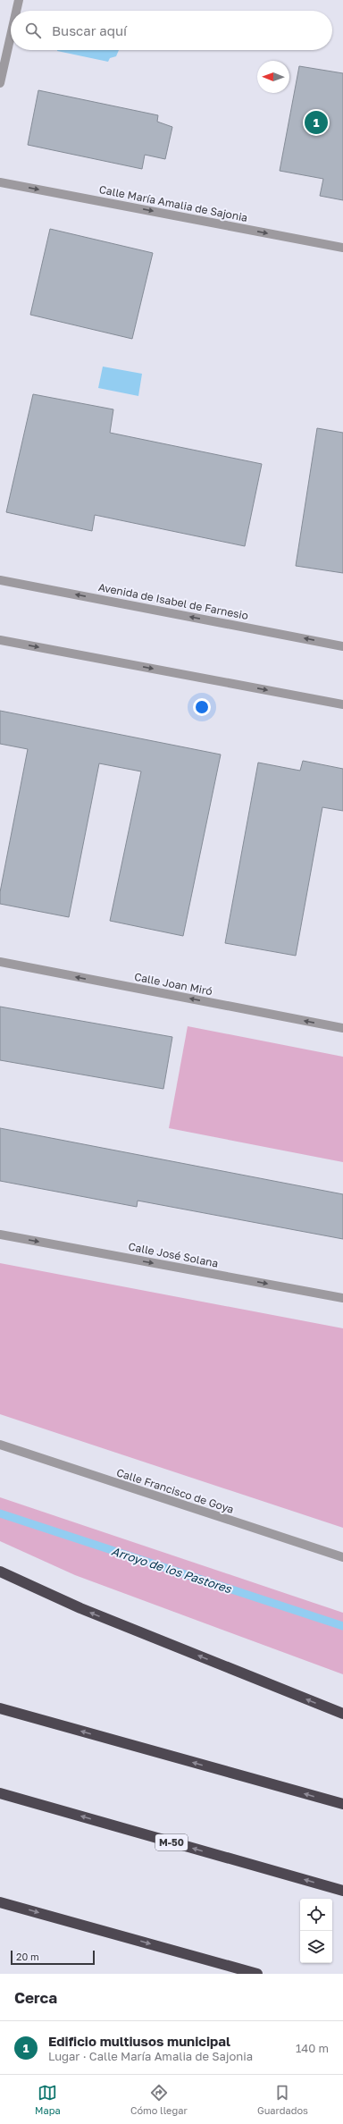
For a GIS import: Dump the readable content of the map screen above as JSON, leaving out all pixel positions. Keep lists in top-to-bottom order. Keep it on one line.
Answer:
{"streets":{"highway":["M-50"],"street":["Calle María Amalia de Sajonia","Avenida de Isabel de Farnesio","Calle Joan Miró","Calle José Solana","Calle Francisco de Goya"]},"one_way":["Calle María Amalia de Sajonia","Calle Joan Miró","Calle José Solana"],"water":["Arroyo de los Pastores"],"scale_bar":"20 m","north":"left","page":{"search":"Buscar aquí","pins":"1","scale":"20 m","heading":"Cerca","list":[{"mark":"1","name":"Edificio multiusos municipal","note":"Lugar · Calle María Amalia de Sajonia","value":"140 m"}],"nav":["Mapa","Cómo llegar","Guardados"]}}
